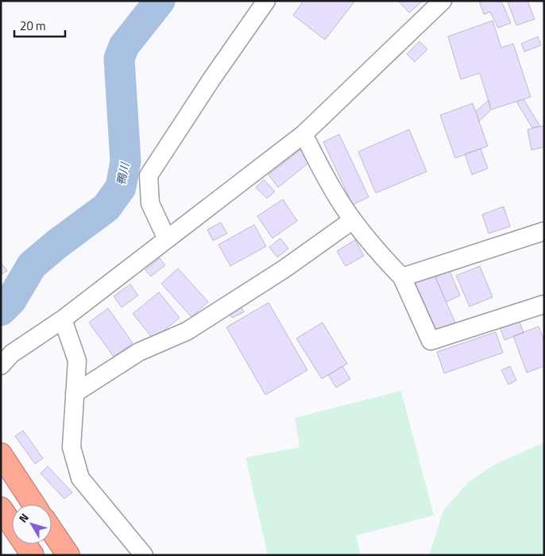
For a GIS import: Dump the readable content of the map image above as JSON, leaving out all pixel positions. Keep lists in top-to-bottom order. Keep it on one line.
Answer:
{"water":["鴨川"],"scale_bar":"20 m","north":"top left"}
